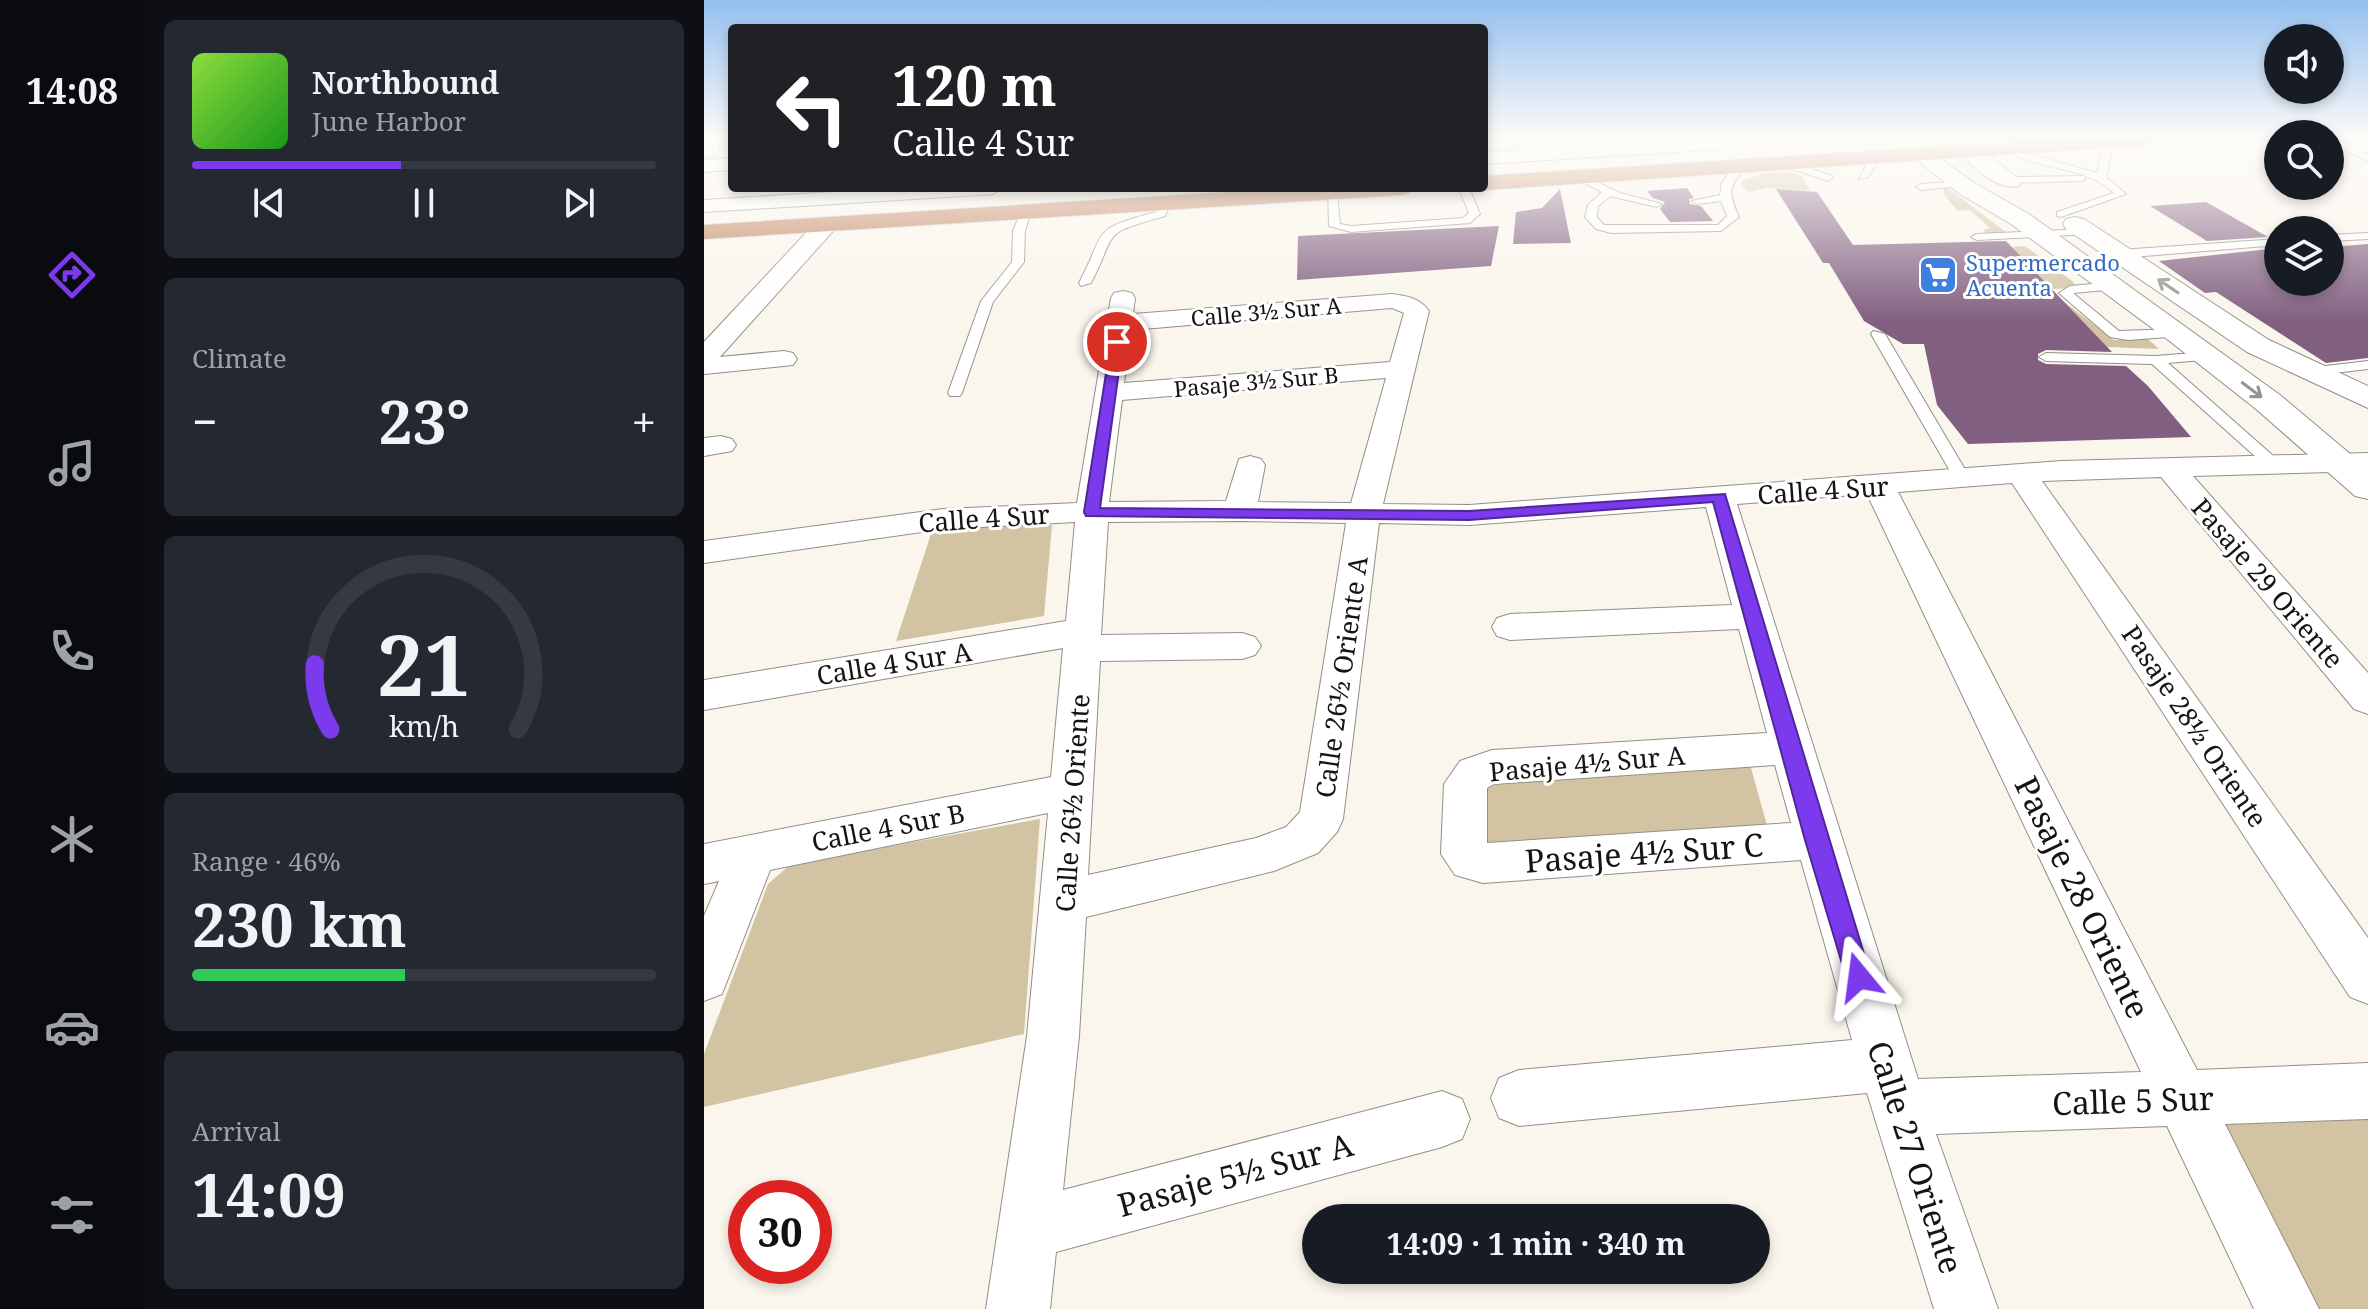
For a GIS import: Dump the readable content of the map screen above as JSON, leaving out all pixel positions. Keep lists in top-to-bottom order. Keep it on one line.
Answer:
{"streets":{"street":["Calle 3½ Sur A","Pasaje 3½ Sur B","Calle 4 Sur","Pasaje 29 Oriente","Calle 4 Sur A","Calle 26½ Oriente A","Pasaje 28½ Oriente","Pasaje 4½ Sur A","Calle 26½ Oriente","Calle 4 Sur B","Pasaje 4½ Sur C","Pasaje 28 Oriente","Calle 5 Sur","Calle 27 Oriente","Pasaje 5½ Sur A"]},"crossings":[["Calle 3½ Sur A","Calle 26½ Oriente A"],["Calle 3½ Sur A","Calle 26½ Oriente"],["Pasaje 3½ Sur B","Calle 26½ Oriente A"],["Pasaje 3½ Sur B","Calle 26½ Oriente"],["Calle 4 Sur","Pasaje 29 Oriente"],["Calle 4 Sur","Calle 26½ Oriente A"],["Calle 4 Sur","Pasaje 28½ Oriente"],["Calle 4 Sur","Calle 26½ Oriente"],["Calle 4 Sur","Pasaje 28 Oriente"],["Calle 4 Sur","Calle 27 Oriente"],["Calle 4 Sur A","Calle 26½ Oriente"],["Calle 26½ Oriente A","Calle 26½ Oriente"],["Pasaje 4½ Sur A","Pasaje 4½ Sur C"],["Pasaje 4½ Sur A","Calle 27 Oriente"],["Calle 26½ Oriente","Calle 4 Sur B"],["Calle 26½ Oriente","Pasaje 5½ Sur A"],["Pasaje 4½ Sur C","Calle 27 Oriente"],["Pasaje 28 Oriente","Calle 5 Sur"],["Calle 5 Sur","Calle 27 Oriente"]],"places":{"supermarket":["Supermercado Acuenta"]},"page":{"tabs":"14:08","turn":["120 m","Calle 4 Sur"],"song":["Northbound","June Harbor"],"tile":["Climate",["Range · 46%","230 km"],["Arrival","14:09"]],"heat":["−","23°","+"],"limit":"30","trip":"14:09 · 1 min · 340 m","gauge":["21","km/h"]}}
